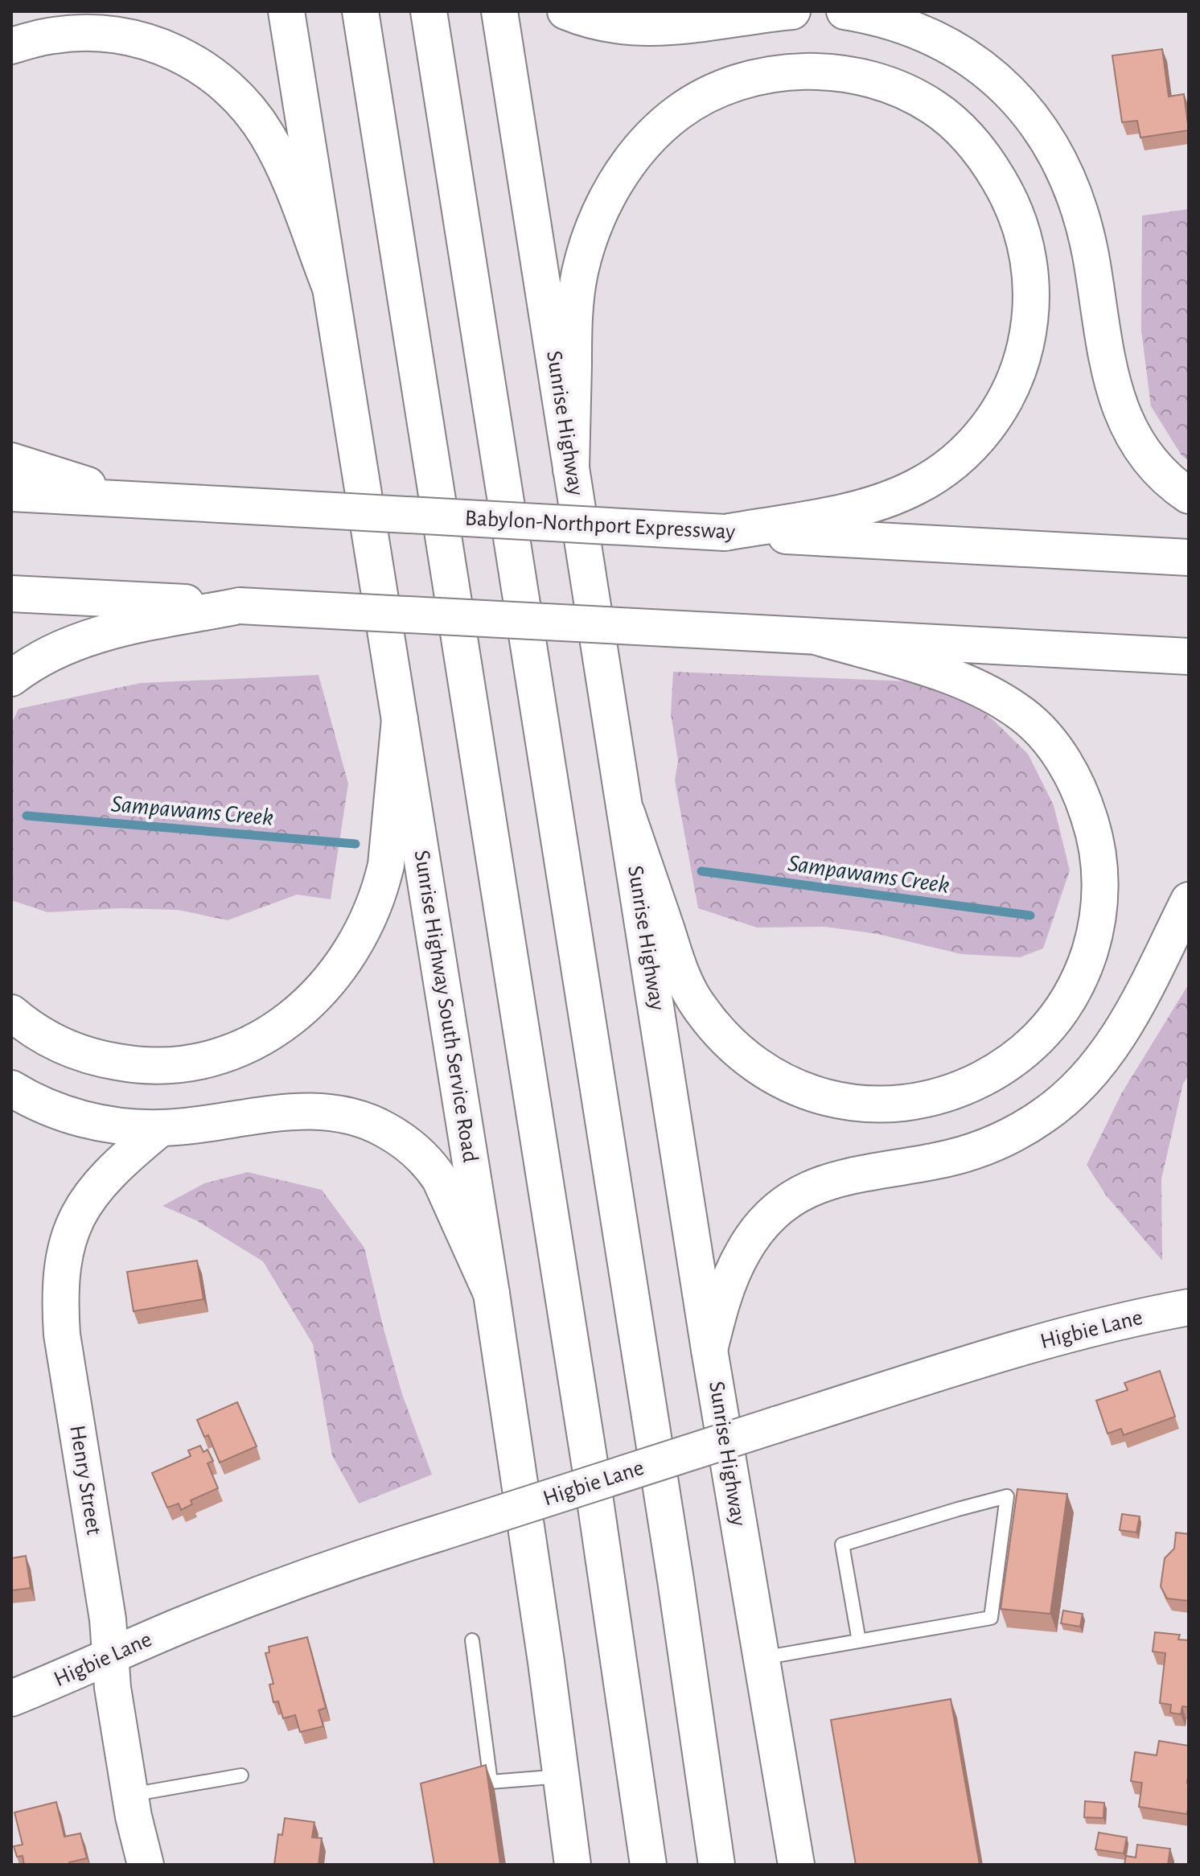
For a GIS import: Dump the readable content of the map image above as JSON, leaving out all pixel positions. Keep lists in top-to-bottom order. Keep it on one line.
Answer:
{"streets":{"main road":["Sunrise Highway","Babylon-Northport Expressway","Sunrise Highway South Service Road","Higbie Lane","Henry Street"]},"crossings":[["Higbie Lane","Henry Street"]],"water":["Sampawams Creek"]}
